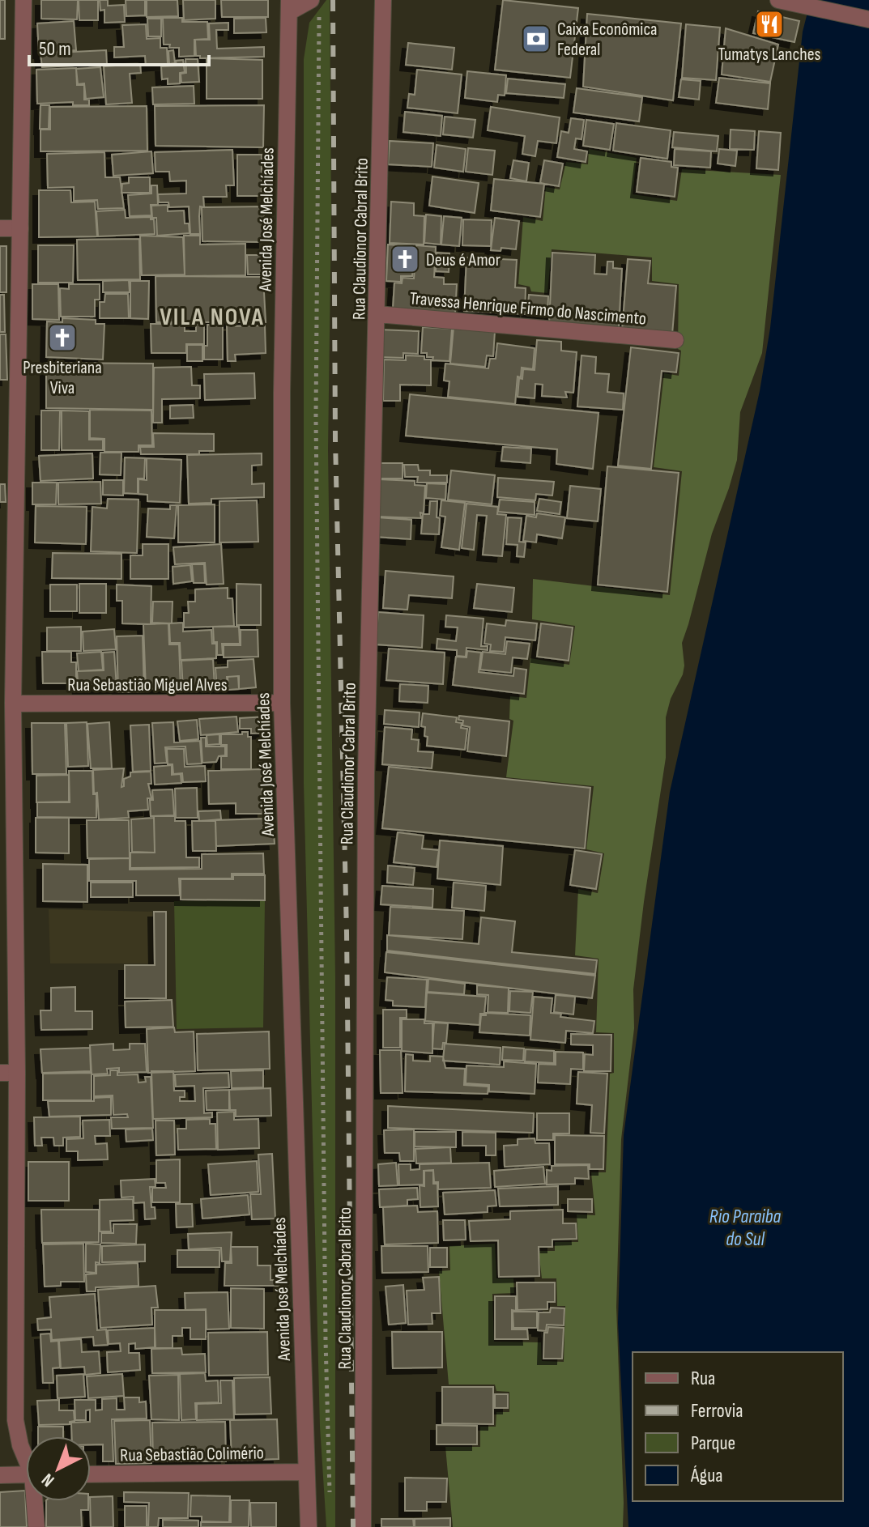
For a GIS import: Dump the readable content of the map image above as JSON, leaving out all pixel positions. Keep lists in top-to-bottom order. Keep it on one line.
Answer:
{"streets":{"street":["Avenida José Melchíades","Rua Claudionor Cabral Brito","Travessa Henrique Firmo do Nascimento","Rua Sebastião Miguel Alves","Rua Sebastião Colimério"]},"crossings":[["Avenida José Melchíades","Rua Sebastião Miguel Alves"],["Avenida José Melchíades","Rua Sebastião Colimério"],["Rua Claudionor Cabral Brito","Travessa Henrique Firmo do Nascimento"]],"districts":["VILA NOVA"],"water":["Rio Paraiba do Sul"],"places":{"restaurant":["Tumatys Lanches"],"bank":["Caixa Econômica Federal"],"church":["Deus é Amor","Presbiteriana Viva"]},"legend":["Rua","Ferrovia","Parque","Água"],"scale_bar":"50 m","north":"bottom left"}
